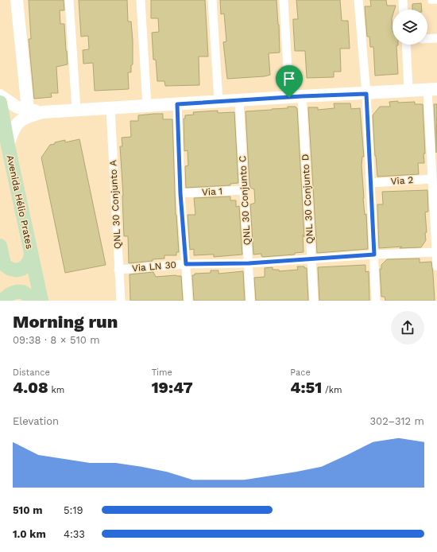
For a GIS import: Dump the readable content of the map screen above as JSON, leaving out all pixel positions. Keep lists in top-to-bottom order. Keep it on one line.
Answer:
{"streets":{"main road":["Avenida Hélio Prates"],"street":["Via 2","Via 1","QNL 30 Conjunto D","QNL 30 Conjunto C","QNL 30 Conjunto A","Via LN 30"]},"crossings":[["Via 1","QNL 30 Conjunto C"],["QNL 30 Conjunto D","Via LN 30"],["QNL 30 Conjunto C","Via LN 30"],["QNL 30 Conjunto A","Via LN 30"]],"page":{"heading":["Morning run","09:38 · 8 × 510 m"],"stats":[["Distance","4.08 km"],["Time","19:47"],["Pace","4:51 /km"]],"chart":["Elevation","302–312 m"],"list":[{"name":"510 m","note":"5:19"},{"name":"1.0 km","note":"4:33"}]}}
